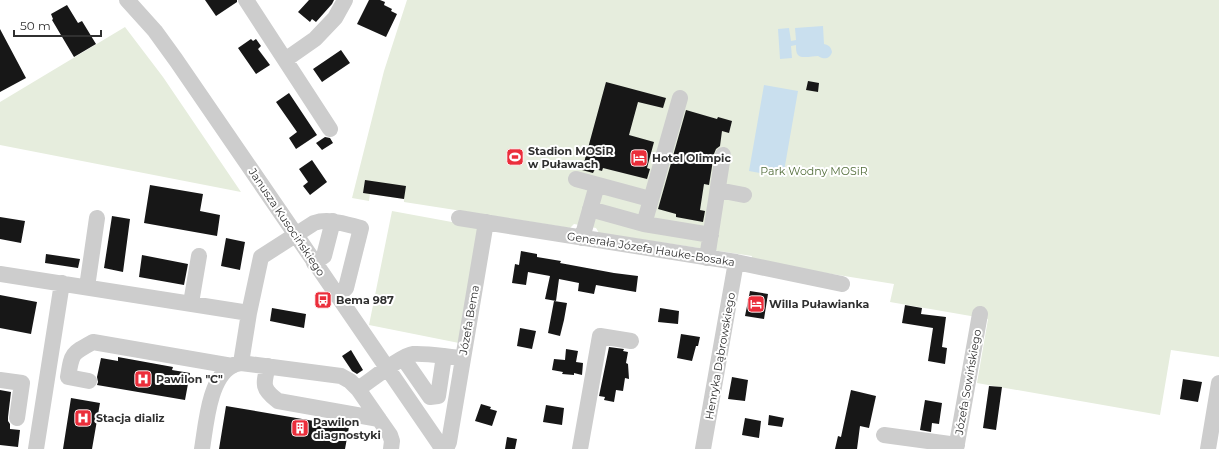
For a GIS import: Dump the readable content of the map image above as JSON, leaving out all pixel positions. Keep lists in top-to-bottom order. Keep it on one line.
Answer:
{"streets":{"street":["Janusza Kusocińskiego","Generała Józefa Hauke-Bosaka","Józefa Bema","Henryka Dąbrowskiego","Józefa Sowińskiego"]},"crossings":[["Generała Józefa Hauke-Bosaka","Józefa Bema"],["Generała Józefa Hauke-Bosaka","Henryka Dąbrowskiego"]],"parks":["Park Wodny MOSiR"],"places":{"sports":["Stadion MOSiR w Puławach"],"hotel":["Hotel Olimpic","Willa Puławianka"],"bus stop":["Bema 987"],"hospital":["Pawilon \"C\"","Stacja dializ"],"building":["Pawilon diagnostyki"]},"scale_bar":"50 m"}
